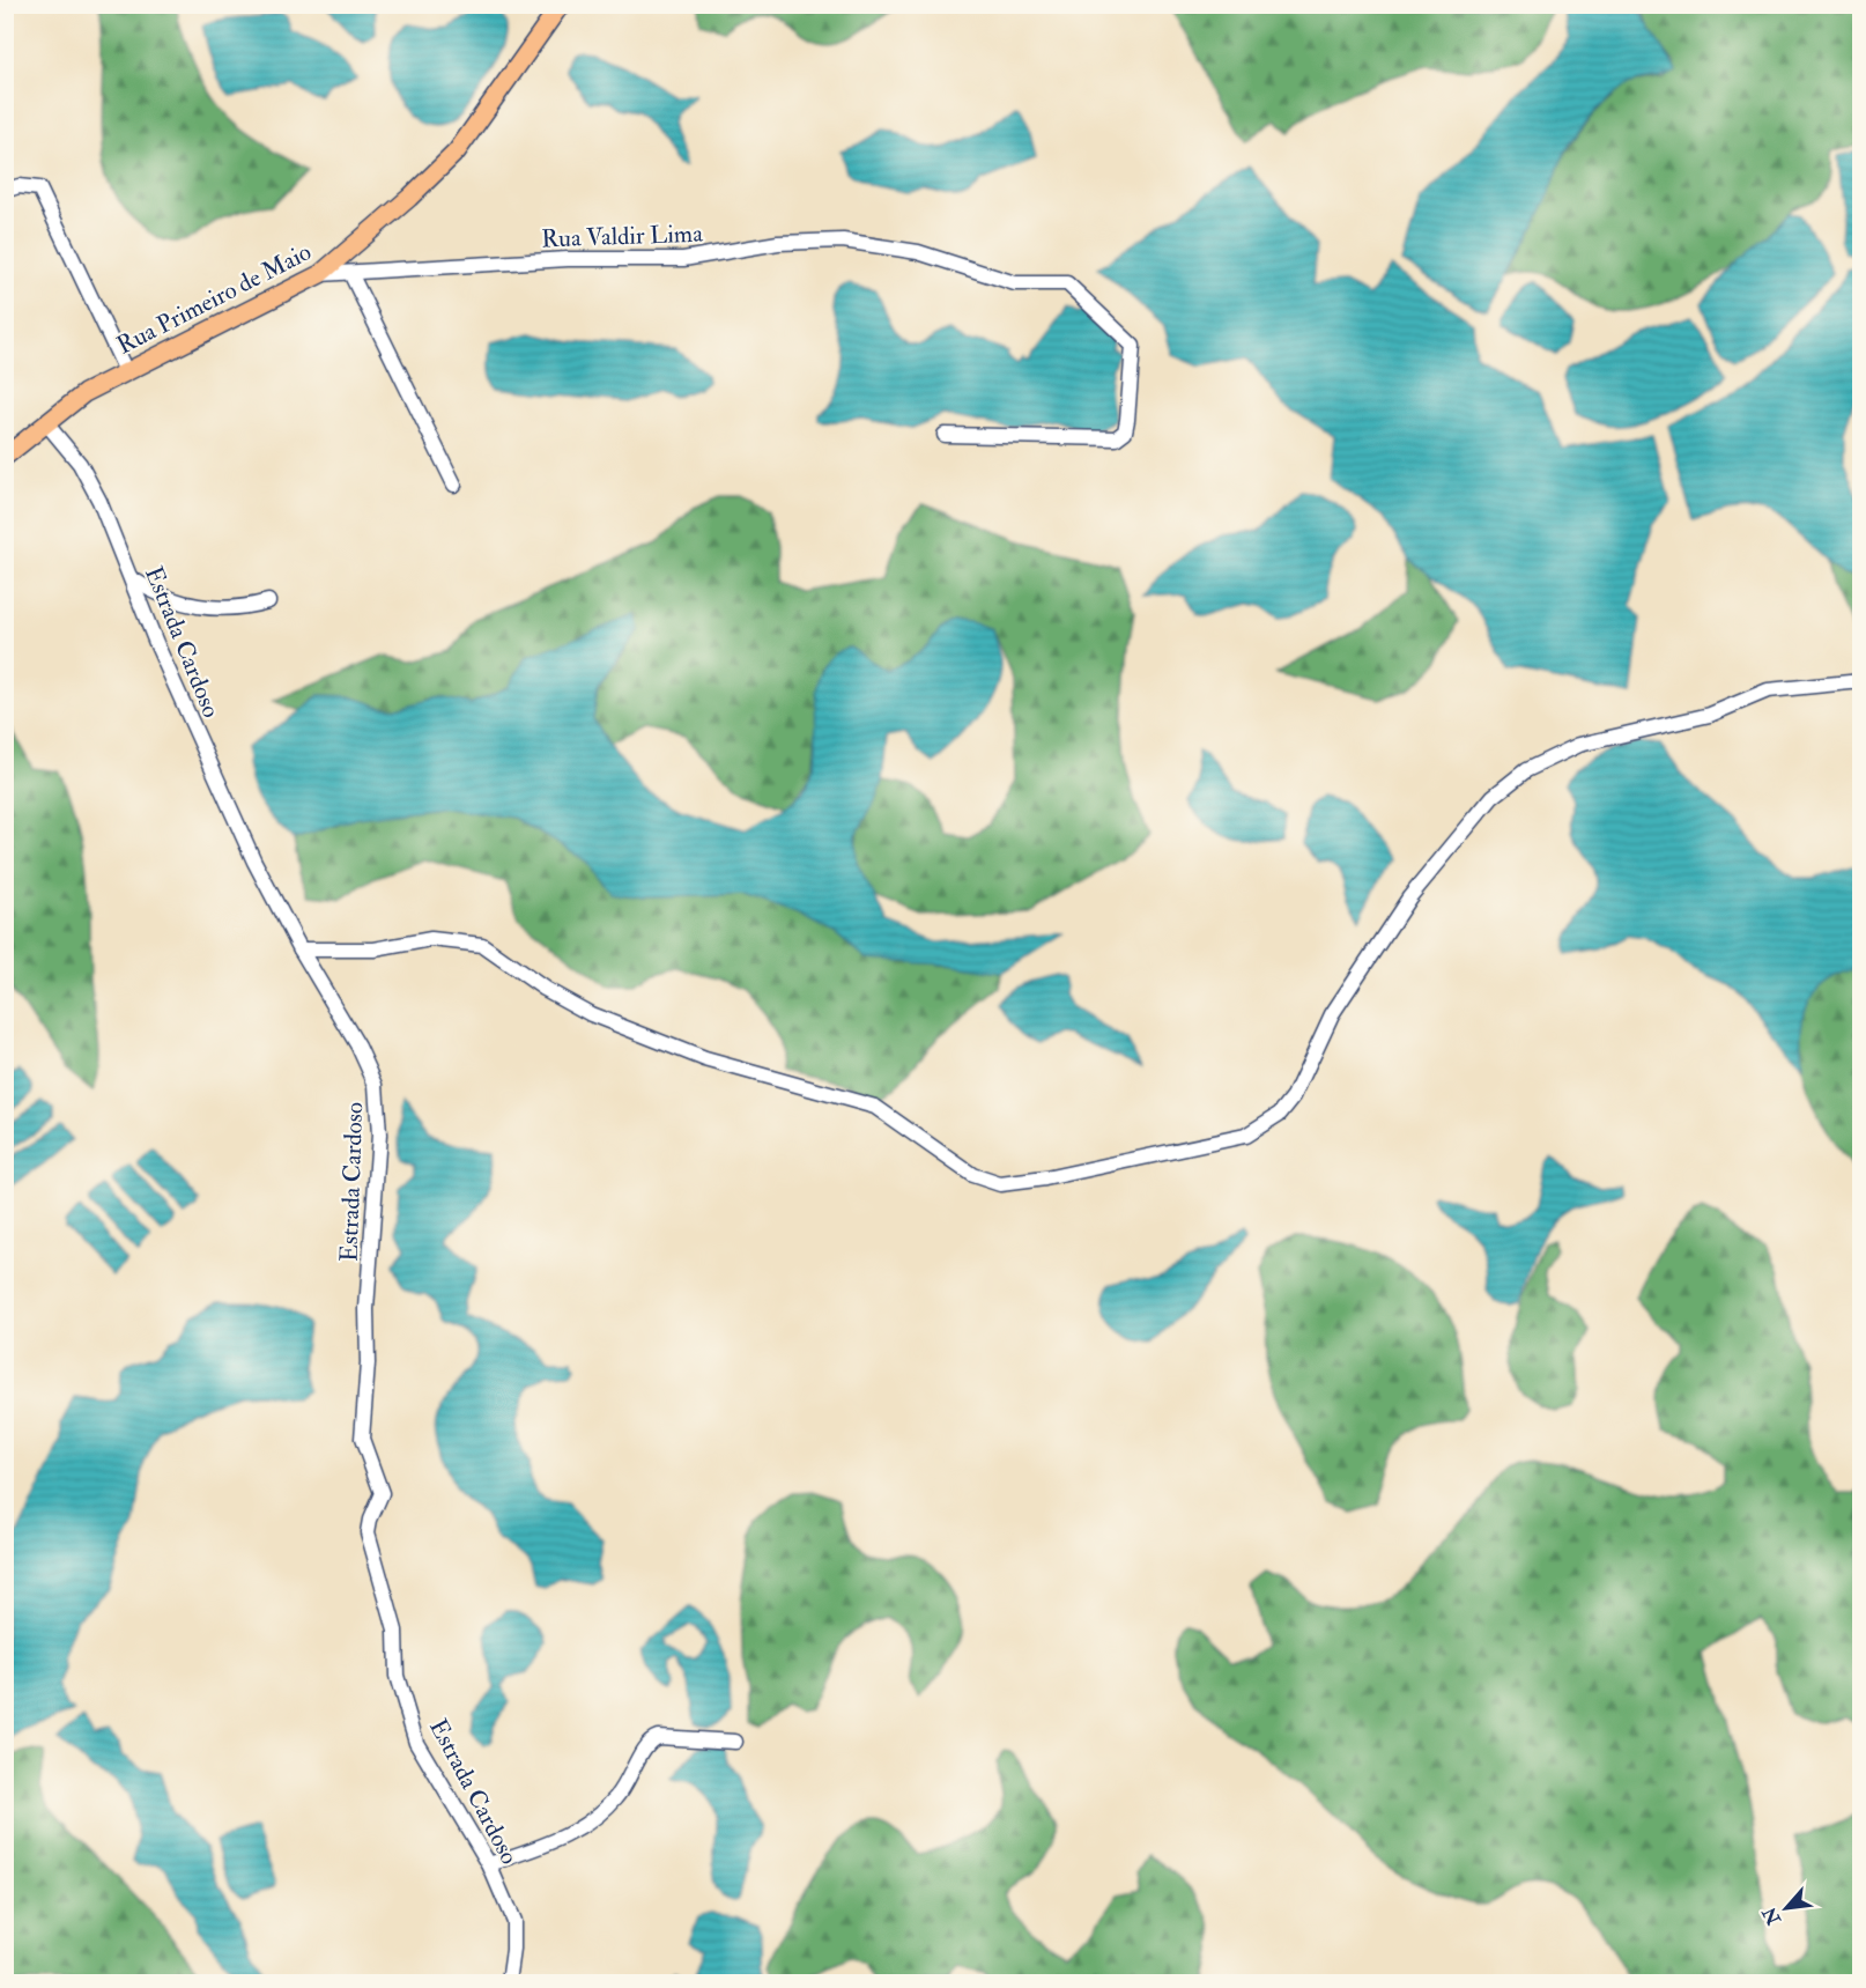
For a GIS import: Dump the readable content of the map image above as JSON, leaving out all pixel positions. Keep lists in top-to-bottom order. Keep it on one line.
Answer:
{"streets":{"main road":["Rua Primeiro de Maio"],"street":["Rua Valdir Lima","Estrada Cardoso"]},"crossings":[["Rua Valdir Lima","Rua Primeiro de Maio"],["Rua Primeiro de Maio","Estrada Cardoso"]],"north":"bottom left"}
